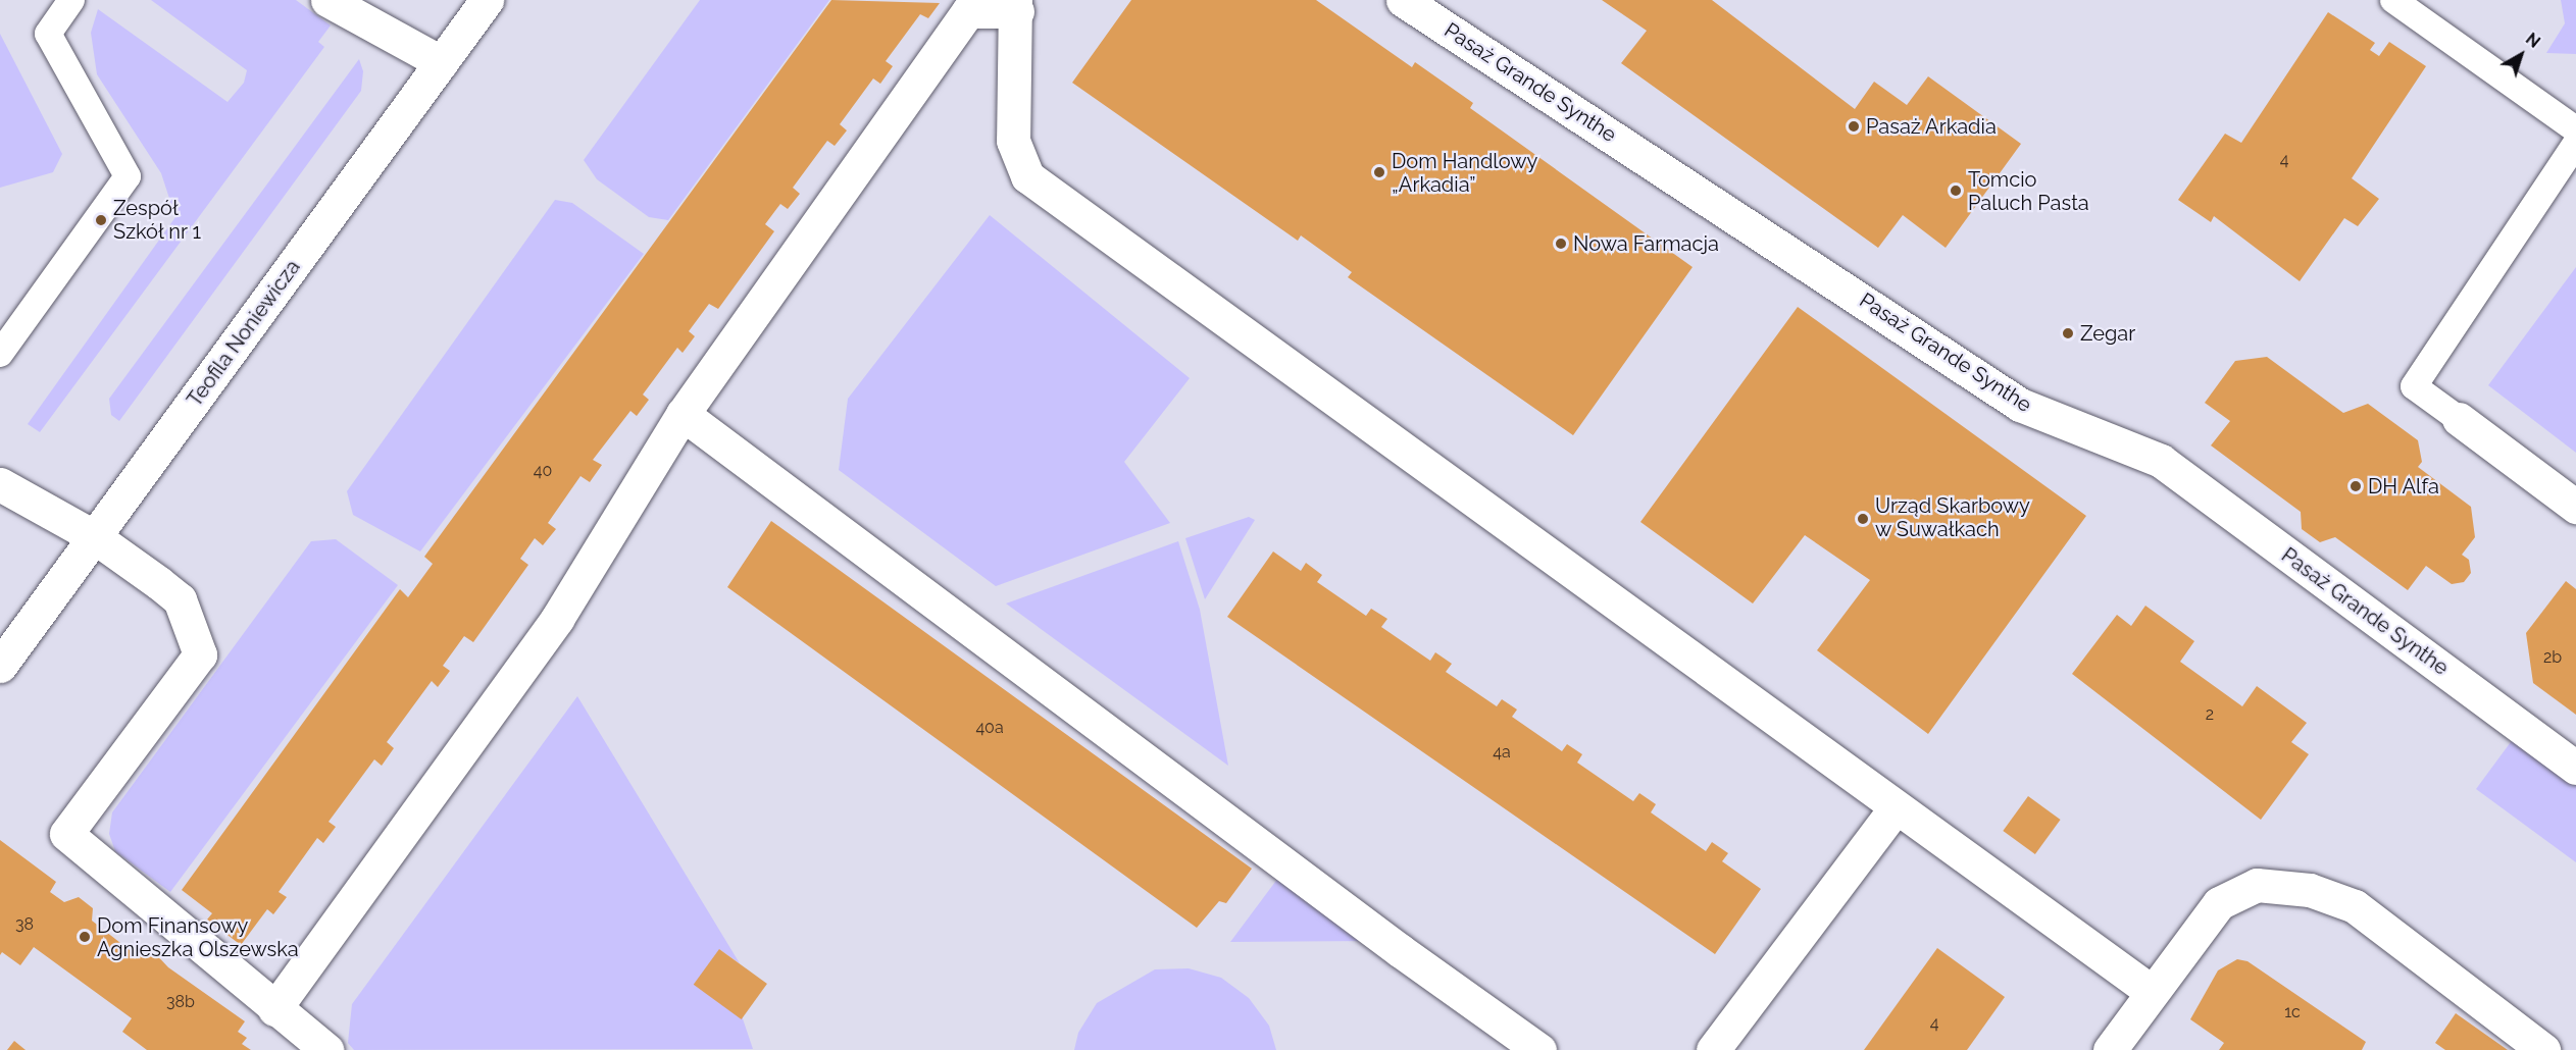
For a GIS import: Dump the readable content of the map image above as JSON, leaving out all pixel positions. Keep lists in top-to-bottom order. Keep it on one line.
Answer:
{"streets":{"street":["Pasaż Grande Synthe","Teofila Noniewicza"]},"places":["Pasaż Arkadia","Dom Handlowy „Arkadia”","Tomcio Paluch Pasta","Zespół Szkół nr 1","Nowa Farmacja","Zegar","DH Alfa","Urząd Skarbowy w Suwałkach","Dom Finansowy Agnieszka Olszewska"],"house_numbers":["4","40","2b","2","40a","4a","38","38b","1c","4"],"north":"top right"}
